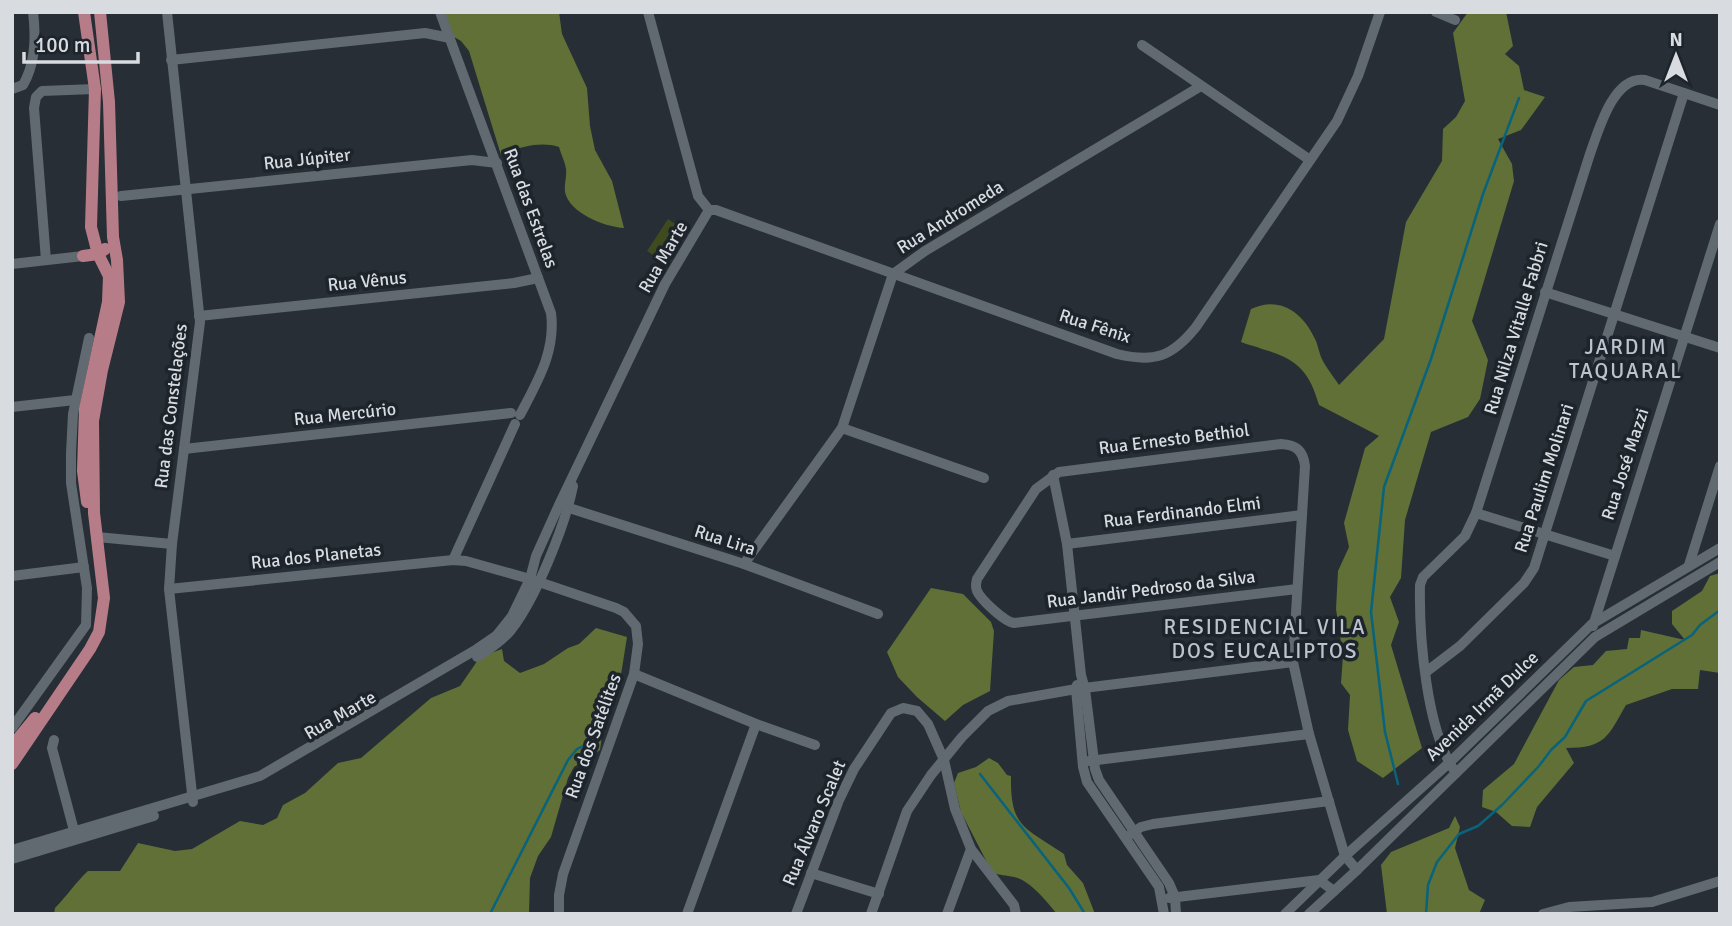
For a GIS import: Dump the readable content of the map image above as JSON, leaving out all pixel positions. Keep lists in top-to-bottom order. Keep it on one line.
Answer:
{"streets":{"street":["Rua Júpiter","Rua das Estrelas","Rua Andromeda","Rua Marte","Rua Vênus","Rua Fênix","Rua Nilza Vitalle Fabbri","Rua das Constelações","Rua Mercúrio","Rua Ernesto Bethiol","Rua José Mazzi","Rua Paulim Molinari","Rua Ferdinando Elmi","Rua Lira","Rua dos Planetas","Rua Jandir Pedroso da Silva","Avenida Irmã Dulce","Rua dos Satélites","Rua Álvaro Scalet"]},"crossings":[["Rua Júpiter","Rua das Estrelas"],["Rua Júpiter","Rua das Constelações"],["Rua das Estrelas","Rua Vênus"],["Rua das Estrelas","Rua Mercúrio"],["Rua das Estrelas","Rua dos Planetas"],["Rua Andromeda","Rua Fênix"],["Rua Andromeda","Rua Lira"],["Rua Marte","Rua Fênix"],["Rua Marte","Rua das Constelações"],["Rua Marte","Rua Lira"],["Rua Marte","Rua dos Satélites"],["Rua Vênus","Rua das Constelações"],["Rua Nilza Vitalle Fabbri","Rua Paulim Molinari"],["Rua das Constelações","Rua Mercúrio"],["Rua das Constelações","Rua dos Planetas"],["Rua Ernesto Bethiol","Rua Ferdinando Elmi"],["Rua Ernesto Bethiol","Rua Jandir Pedroso da Silva"],["Rua José Mazzi","Avenida Irmã Dulce"],["Rua dos Planetas","Rua dos Satélites"]],"districts":["JARDIM TAQUARAL","RESIDENCIAL VILA DOS EUCALIPTOS"],"scale_bar":"100 m","north":"top"}
